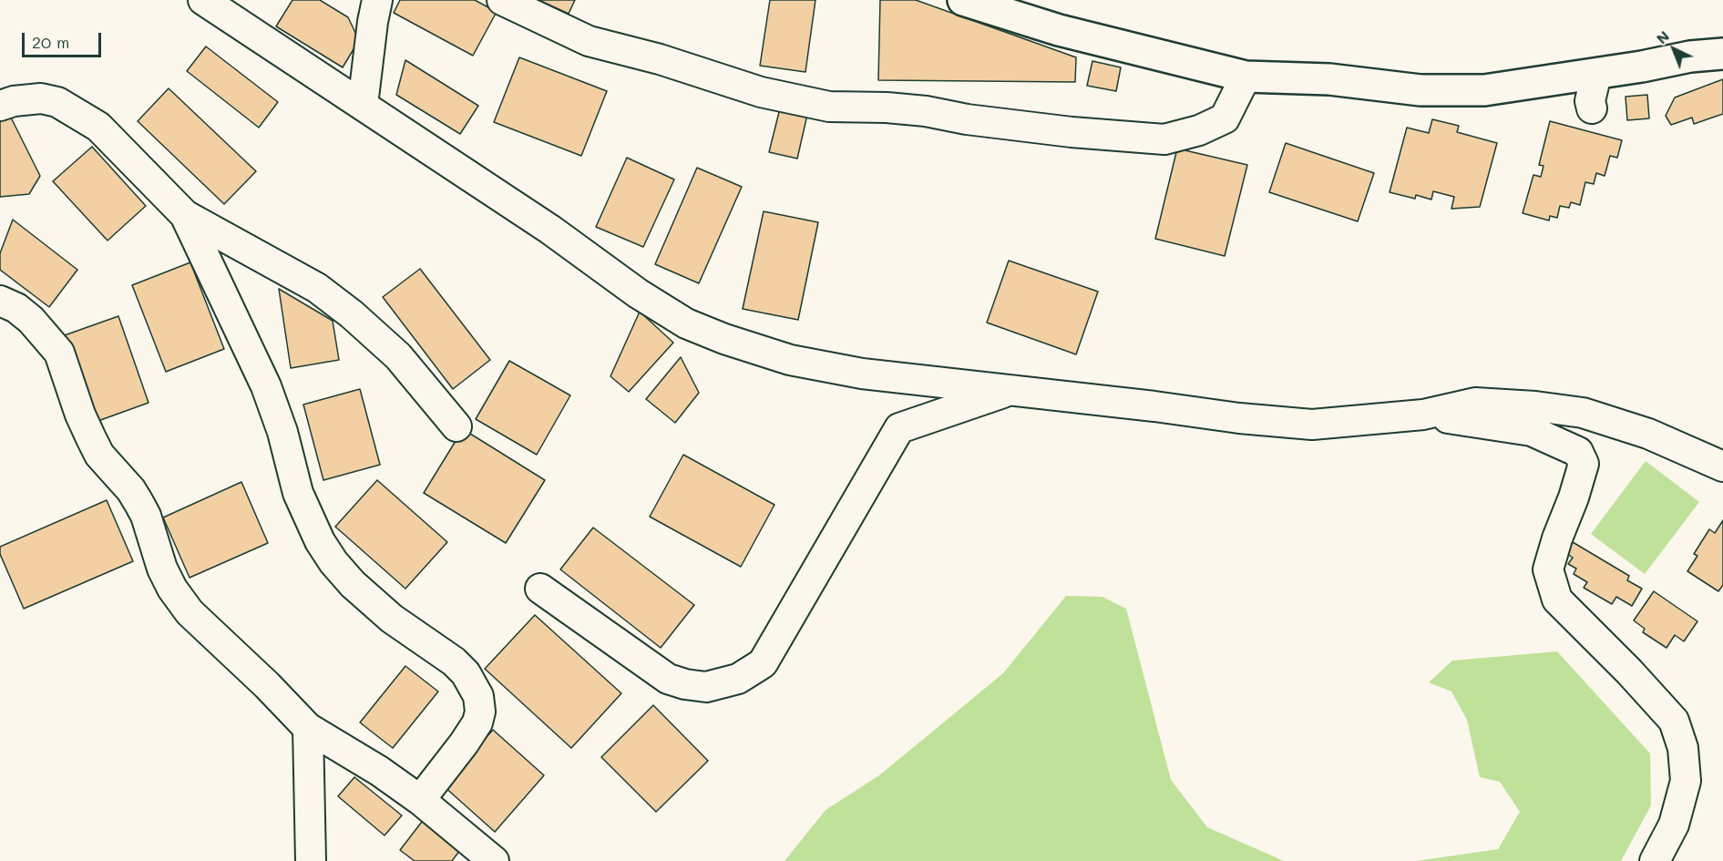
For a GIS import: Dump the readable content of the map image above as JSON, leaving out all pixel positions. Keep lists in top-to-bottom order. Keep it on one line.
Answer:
{"scale_bar":"20 m","north":"top left"}
